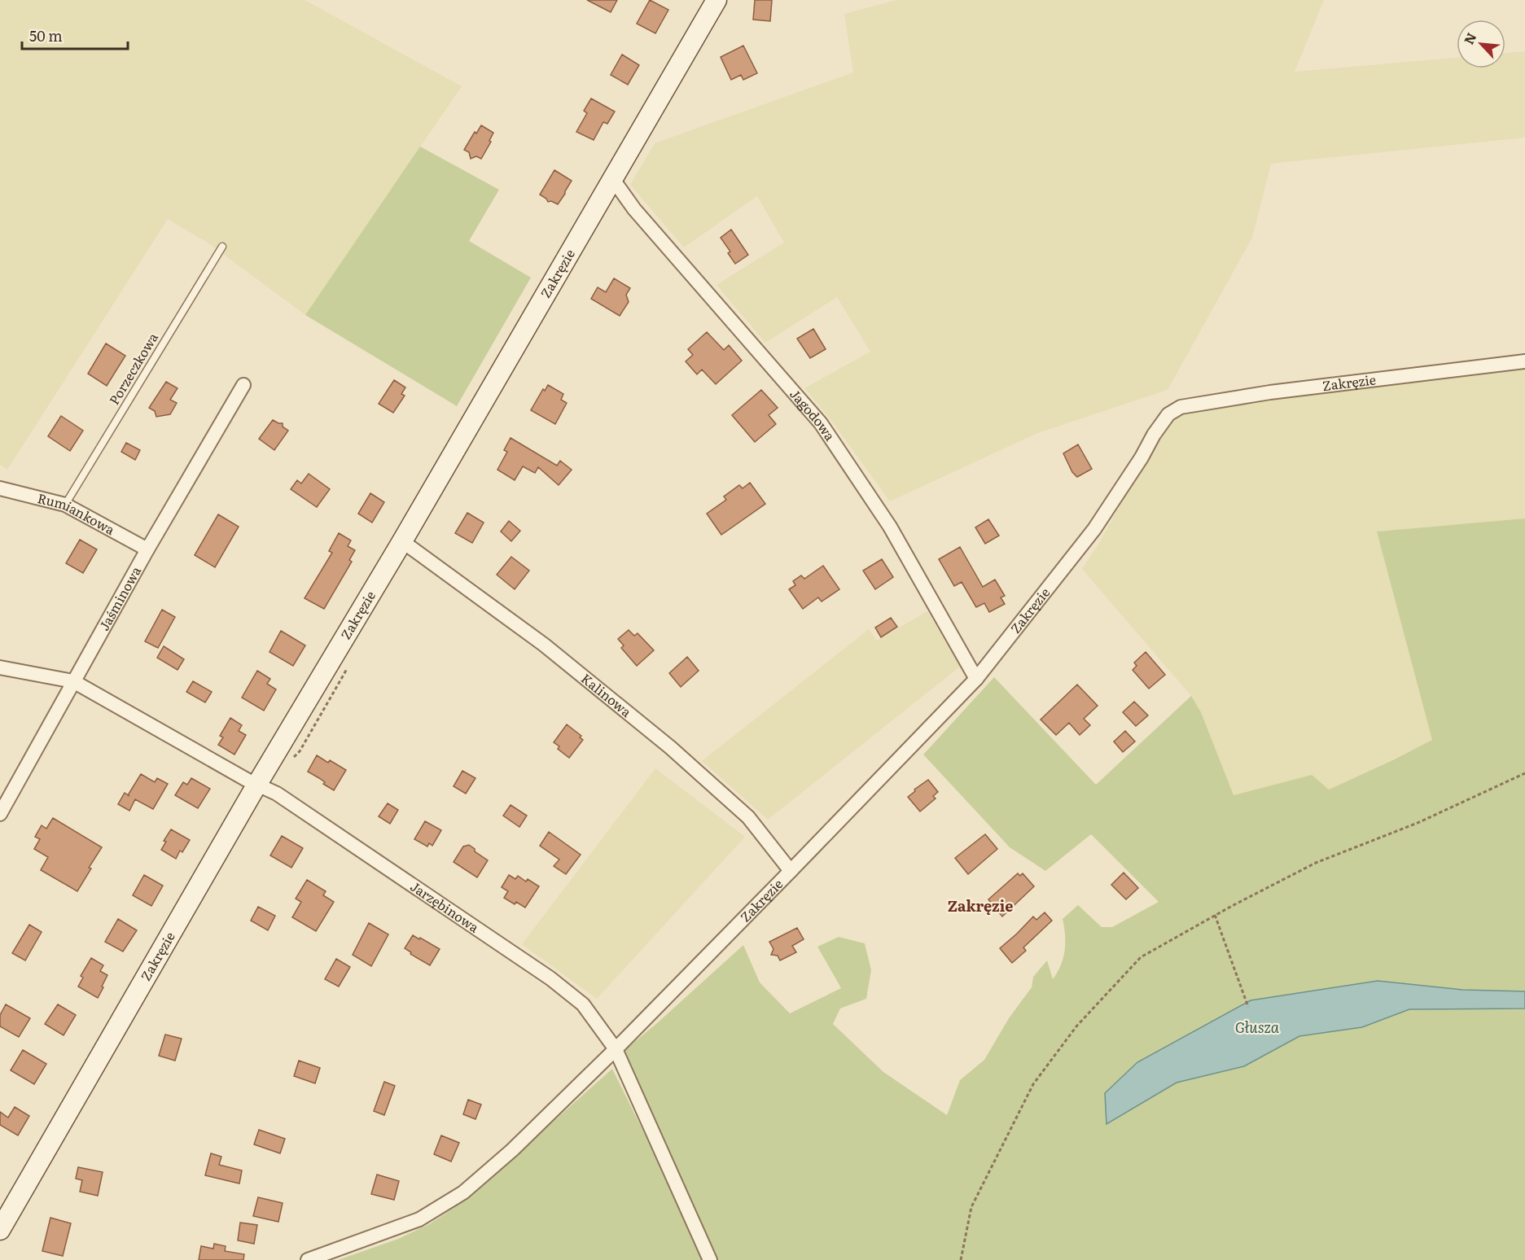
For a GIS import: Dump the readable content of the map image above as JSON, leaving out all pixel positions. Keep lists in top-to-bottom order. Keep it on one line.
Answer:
{"streets":{"street":["Zakręzie","Jagodowa","Rumiankowa","Jaśminowa","Kalinowa","Jarzębinowa"],"lane":["Porzeczkowa"]},"crossings":[["Zakręzie","Jagodowa"],["Zakręzie","Kalinowa"],["Zakręzie","Jarzębinowa"],["Porzeczkowa","Rumiankowa"],["Rumiankowa","Jaśminowa"],["Jaśminowa","Jarzębinowa"]],"districts":["Zakręzie"],"water":["Głusza"],"scale_bar":"50 m","north":"top left"}
